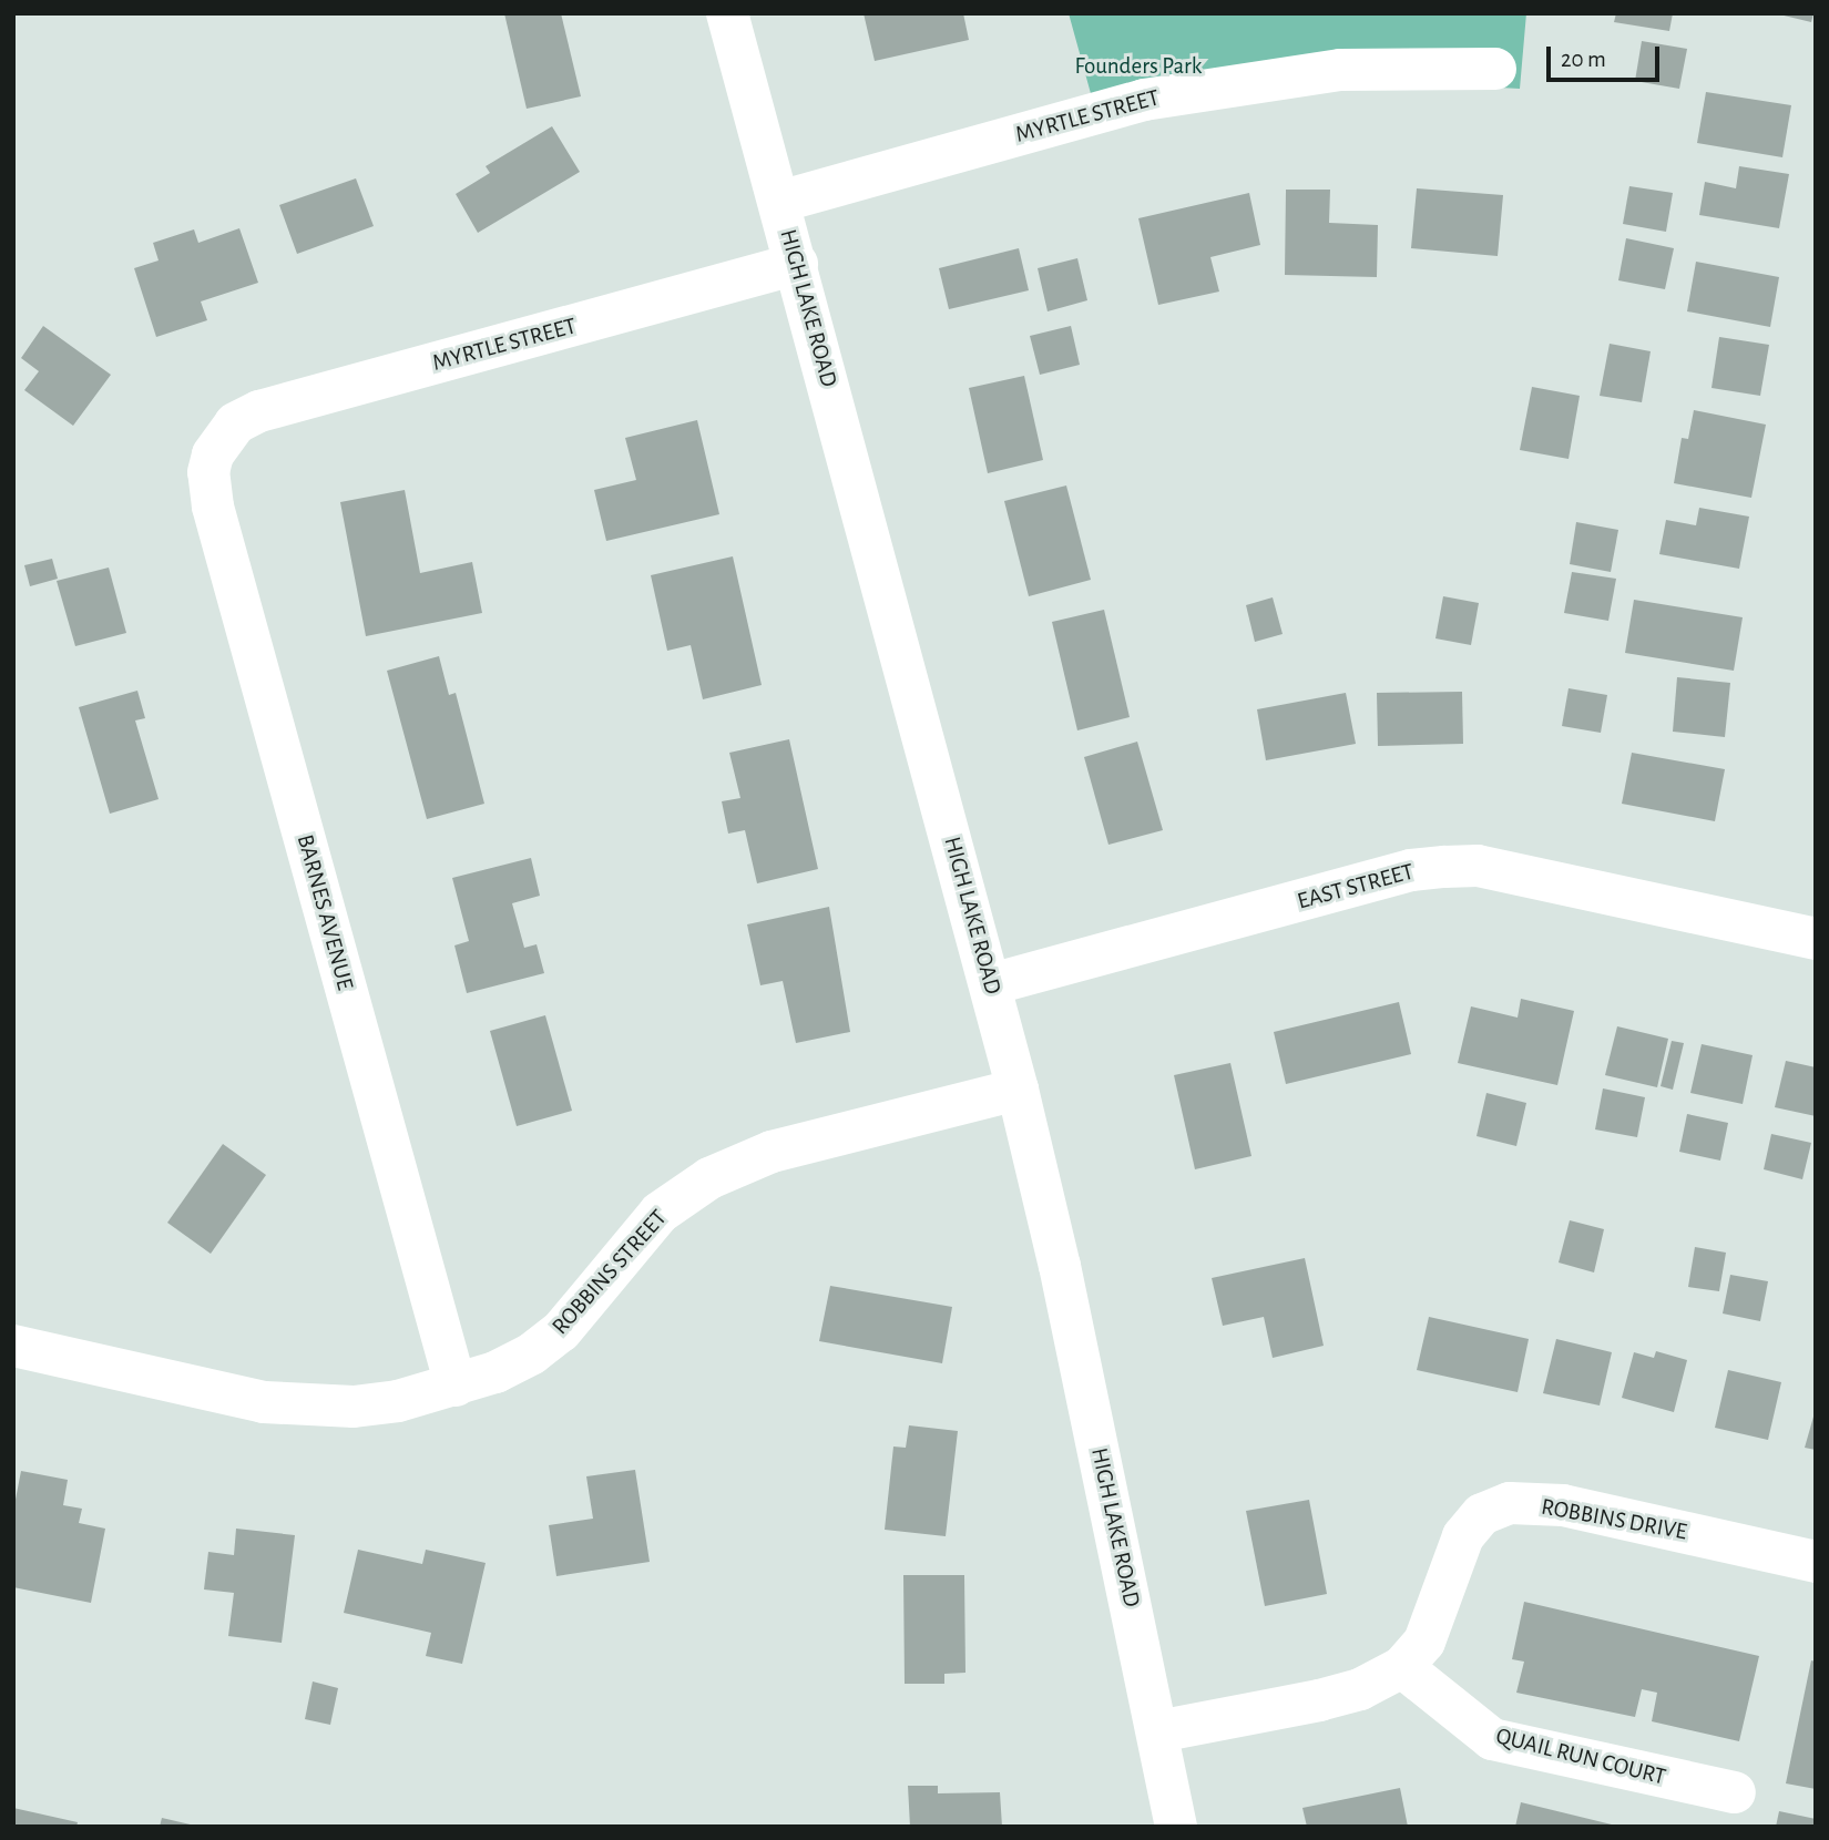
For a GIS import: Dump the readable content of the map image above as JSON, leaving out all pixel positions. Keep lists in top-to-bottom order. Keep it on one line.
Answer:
{"streets":{"street":["MYRTLE STREET","HIGH LAKE ROAD","EAST STREET","BARNES AVENUE","ROBBINS STREET","ROBBINS DRIVE","QUAIL RUN COURT"]},"crossings":[["MYRTLE STREET","HIGH LAKE ROAD"],["MYRTLE STREET","BARNES AVENUE"],["HIGH LAKE ROAD","EAST STREET"],["HIGH LAKE ROAD","ROBBINS STREET"],["HIGH LAKE ROAD","ROBBINS DRIVE"],["BARNES AVENUE","ROBBINS STREET"],["ROBBINS DRIVE","QUAIL RUN COURT"]],"parks":["Founders Park"],"scale_bar":"20 m"}
